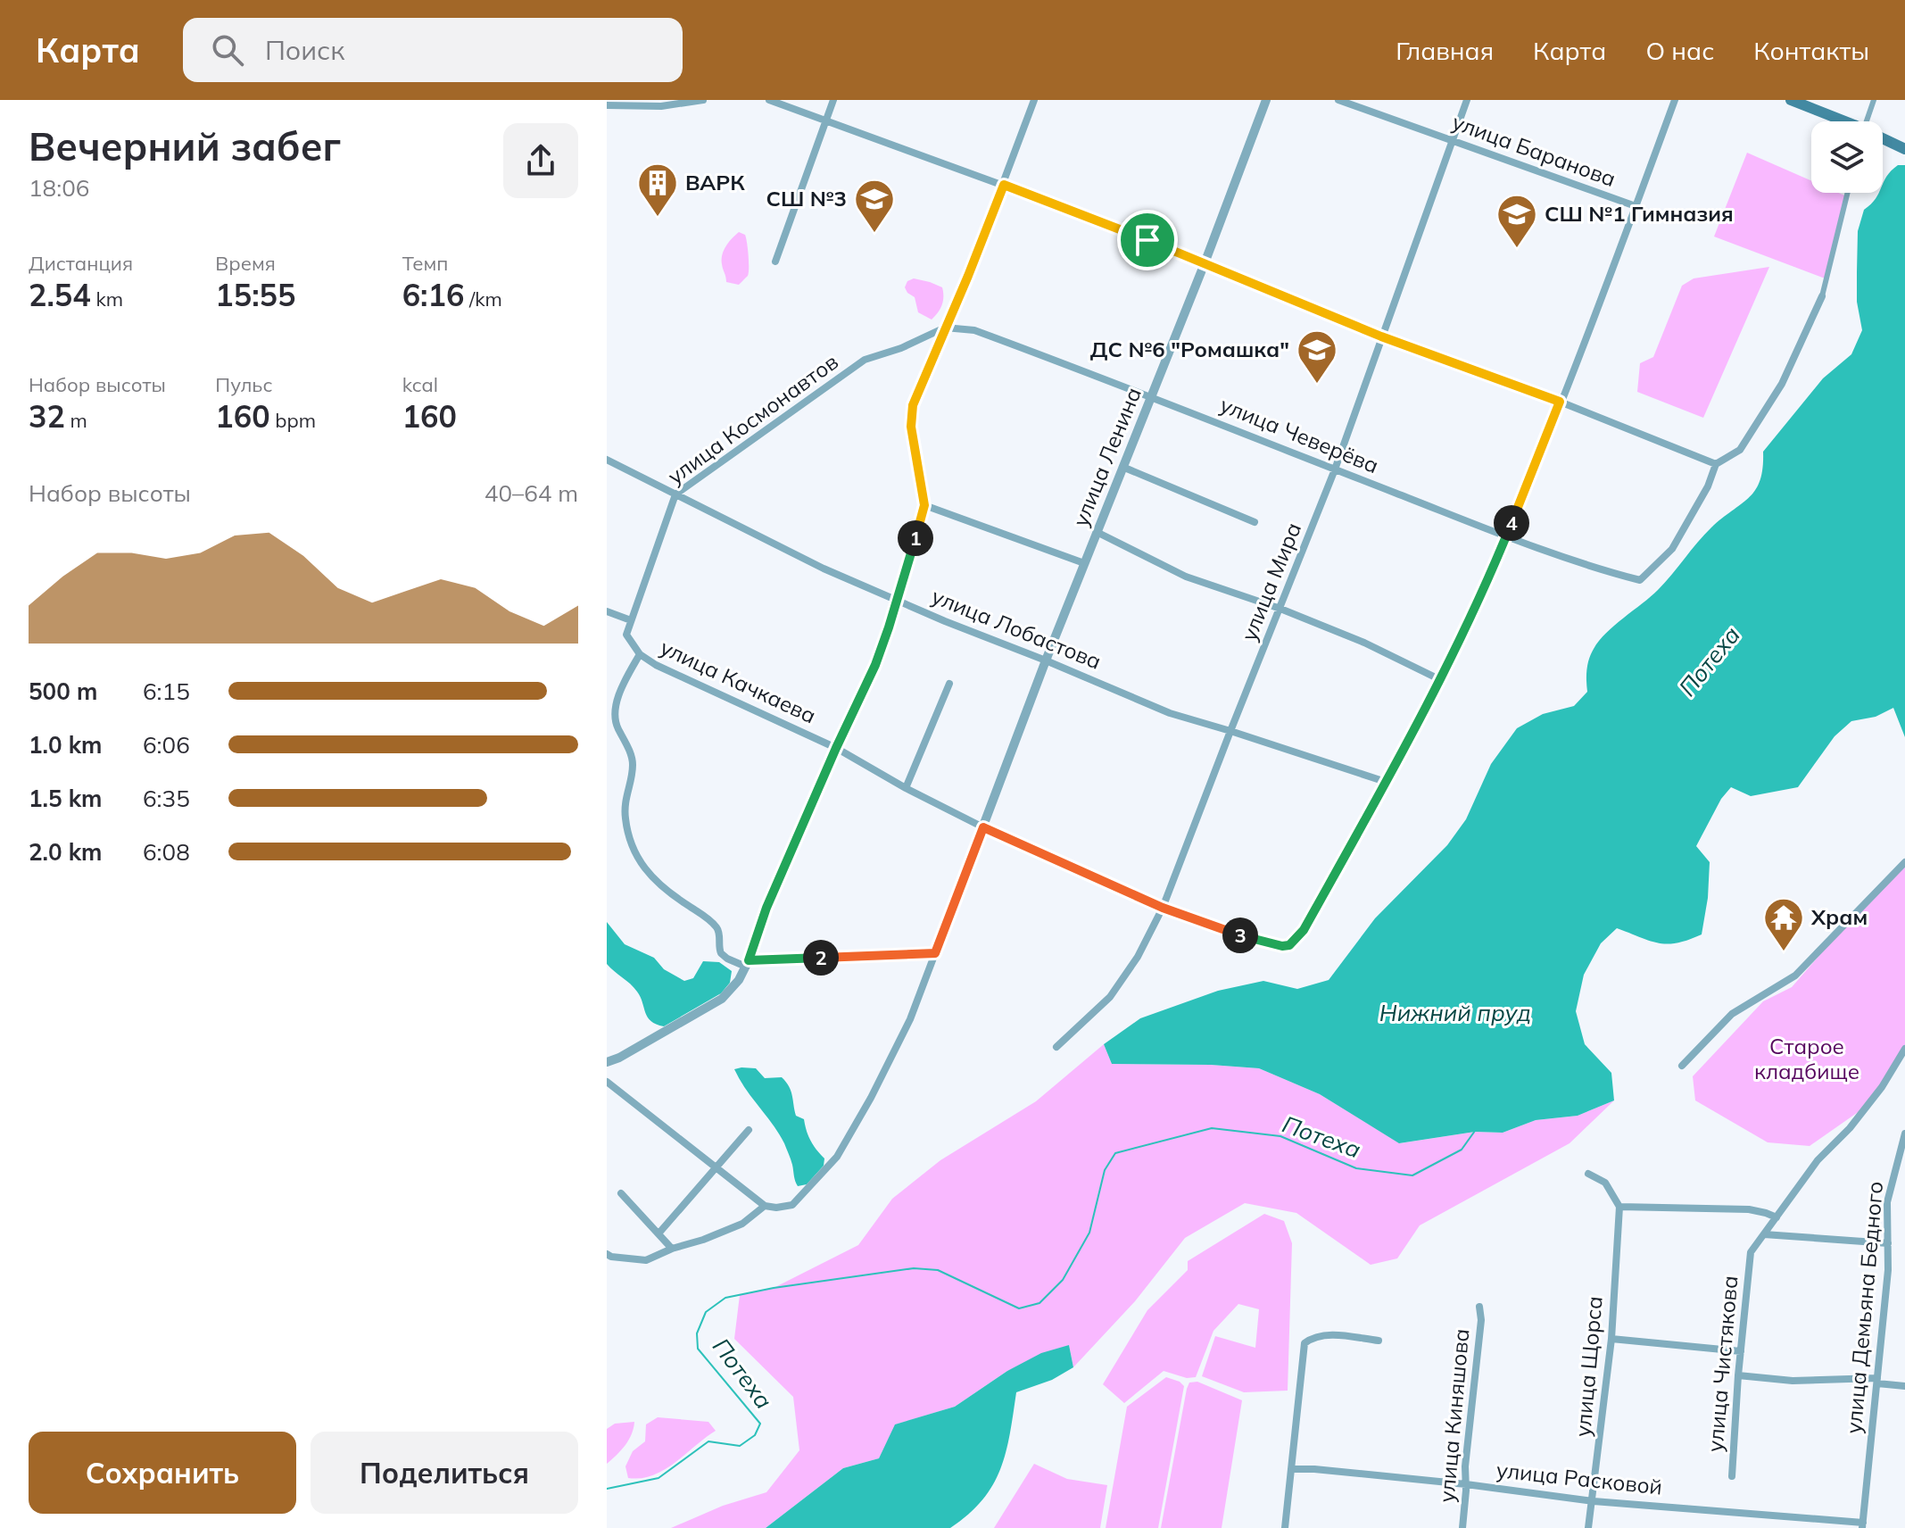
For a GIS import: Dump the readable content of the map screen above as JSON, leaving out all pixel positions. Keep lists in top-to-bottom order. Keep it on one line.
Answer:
{"streets":{"street":["улица Баранова","улица Космонавтов","улица Чеверёва","улица Ленина","улица Мира","улица Лобастова","улица Качкаева","улица Демьяна Бедного","улица Чистякова","улица Щорса","улица Киняшова","улица Расковой"]},"crossings":[["улица Баранова","улица Мира"],["улица Космонавтов","улица Чеверёва"],["улица Космонавтов","улица Лобастова"],["улица Космонавтов","улица Качкаева"],["улица Чеверёва","улица Ленина"],["улица Чеверёва","улица Мира"],["улица Ленина","улица Лобастова"],["улица Ленина","улица Качкаева"],["улица Мира","улица Лобастова"],["улица Мира","улица Качкаева"],["улица Лобастова","улица Качкаева"],["улица Демьяна Бедного","улица Расковой"],["улица Щорса","улица Расковой"],["улица Киняшова","улица Расковой"]],"water":["Потеха","Нижний пруд"],"parks":["Старое кладбище"],"places":{"building":["ВАРК"],"school or university":["СШ №3","СШ №1 Гимназия","ДС №6 \"Ромашка\""],"temple":["Храм"]},"page":{"header":"Карта","search":"Поиск","nav":["Главная","Карта","О нас","Контакты"],"heading":["Вечерний забег","18:06"],"stats":[["Дистанция","2.54 km"],["Время","15:55"],["Темп","6:16 /km"],["Набор высоты","32 m"],["Пульс","160 bpm"],["kcal","160"]],"chart":["Набор высоты","40–64 m"],"pins":["4","1","3","2"],"list":[{"name":"500 m","note":"6:15"},{"name":"1.0 km","note":"6:06"},{"name":"1.5 km","note":"6:35"},{"name":"2.0 km","note":"6:08"}],"buttons":["Сохранить","Поделиться"]}}
